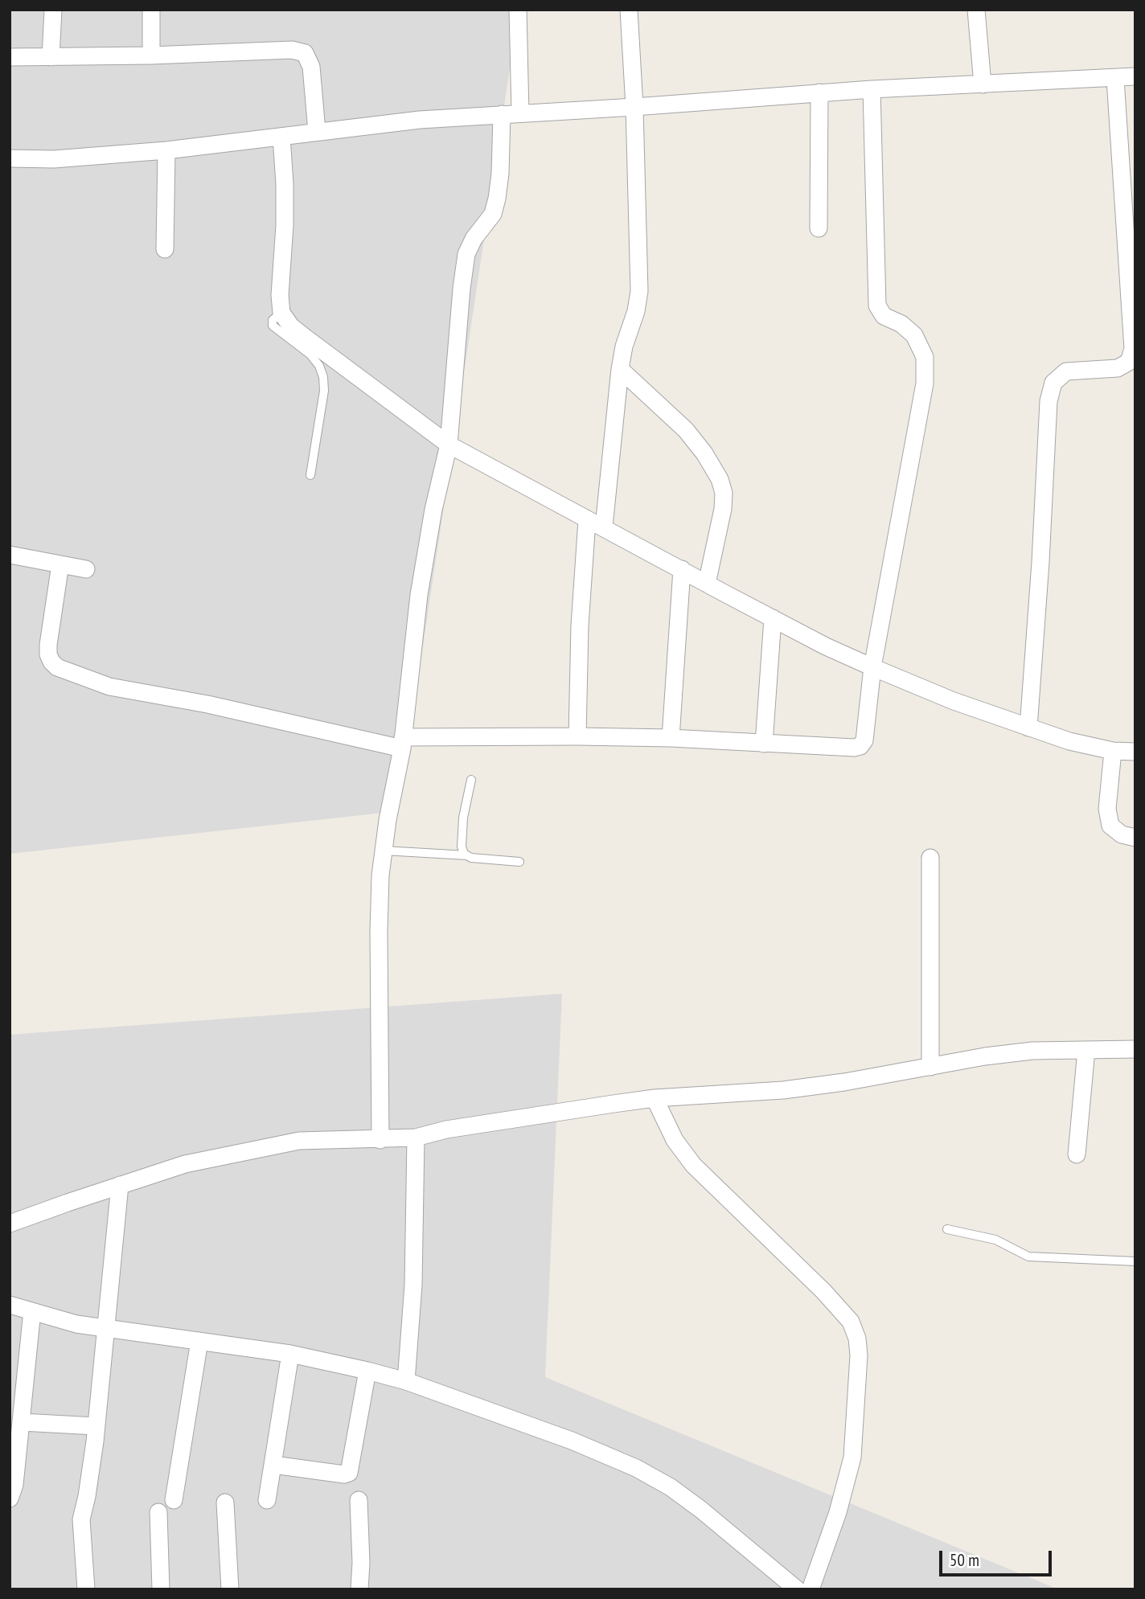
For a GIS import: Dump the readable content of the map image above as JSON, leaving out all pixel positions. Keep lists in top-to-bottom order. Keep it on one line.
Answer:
{"scale_bar":"50 m"}
